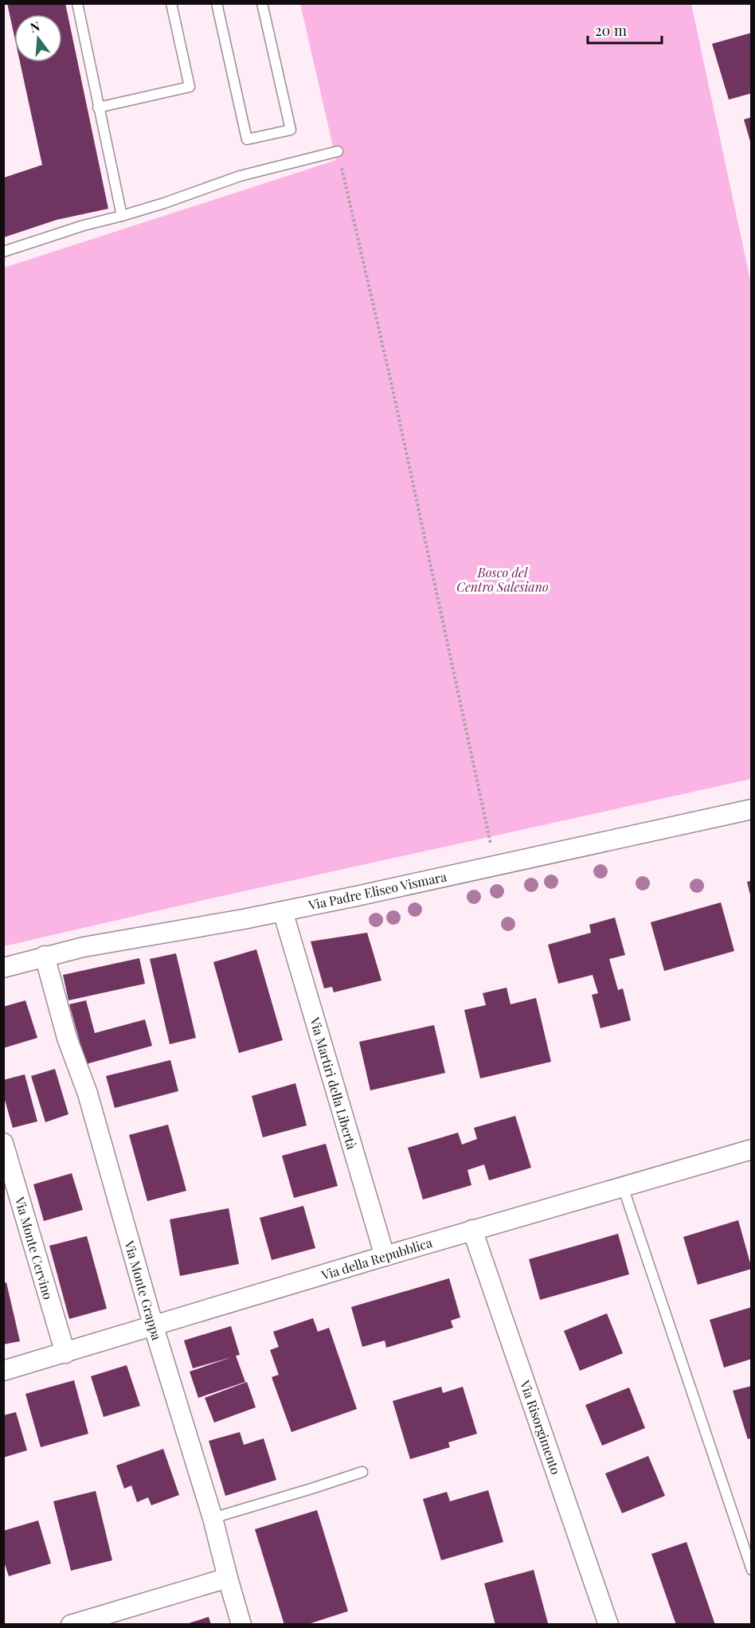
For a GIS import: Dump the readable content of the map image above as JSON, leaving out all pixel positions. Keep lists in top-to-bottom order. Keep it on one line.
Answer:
{"streets":{"street":["Via Padre Eliseo Vismara","Via Martiri della Libertà","Via Monte Cervino","Via della Repubblica","Via Monte Grappa","Via Risorgimento"]},"crossings":[["Via Padre Eliseo Vismara","Via Martiri della Libertà"],["Via Padre Eliseo Vismara","Via Monte Grappa"],["Via Martiri della Libertà","Via della Repubblica"],["Via Monte Cervino","Via della Repubblica"],["Via della Repubblica","Via Monte Grappa"],["Via della Repubblica","Via Risorgimento"]],"parks":["Bosco del Centro Salesiano"],"scale_bar":"20 m","north":"top"}
